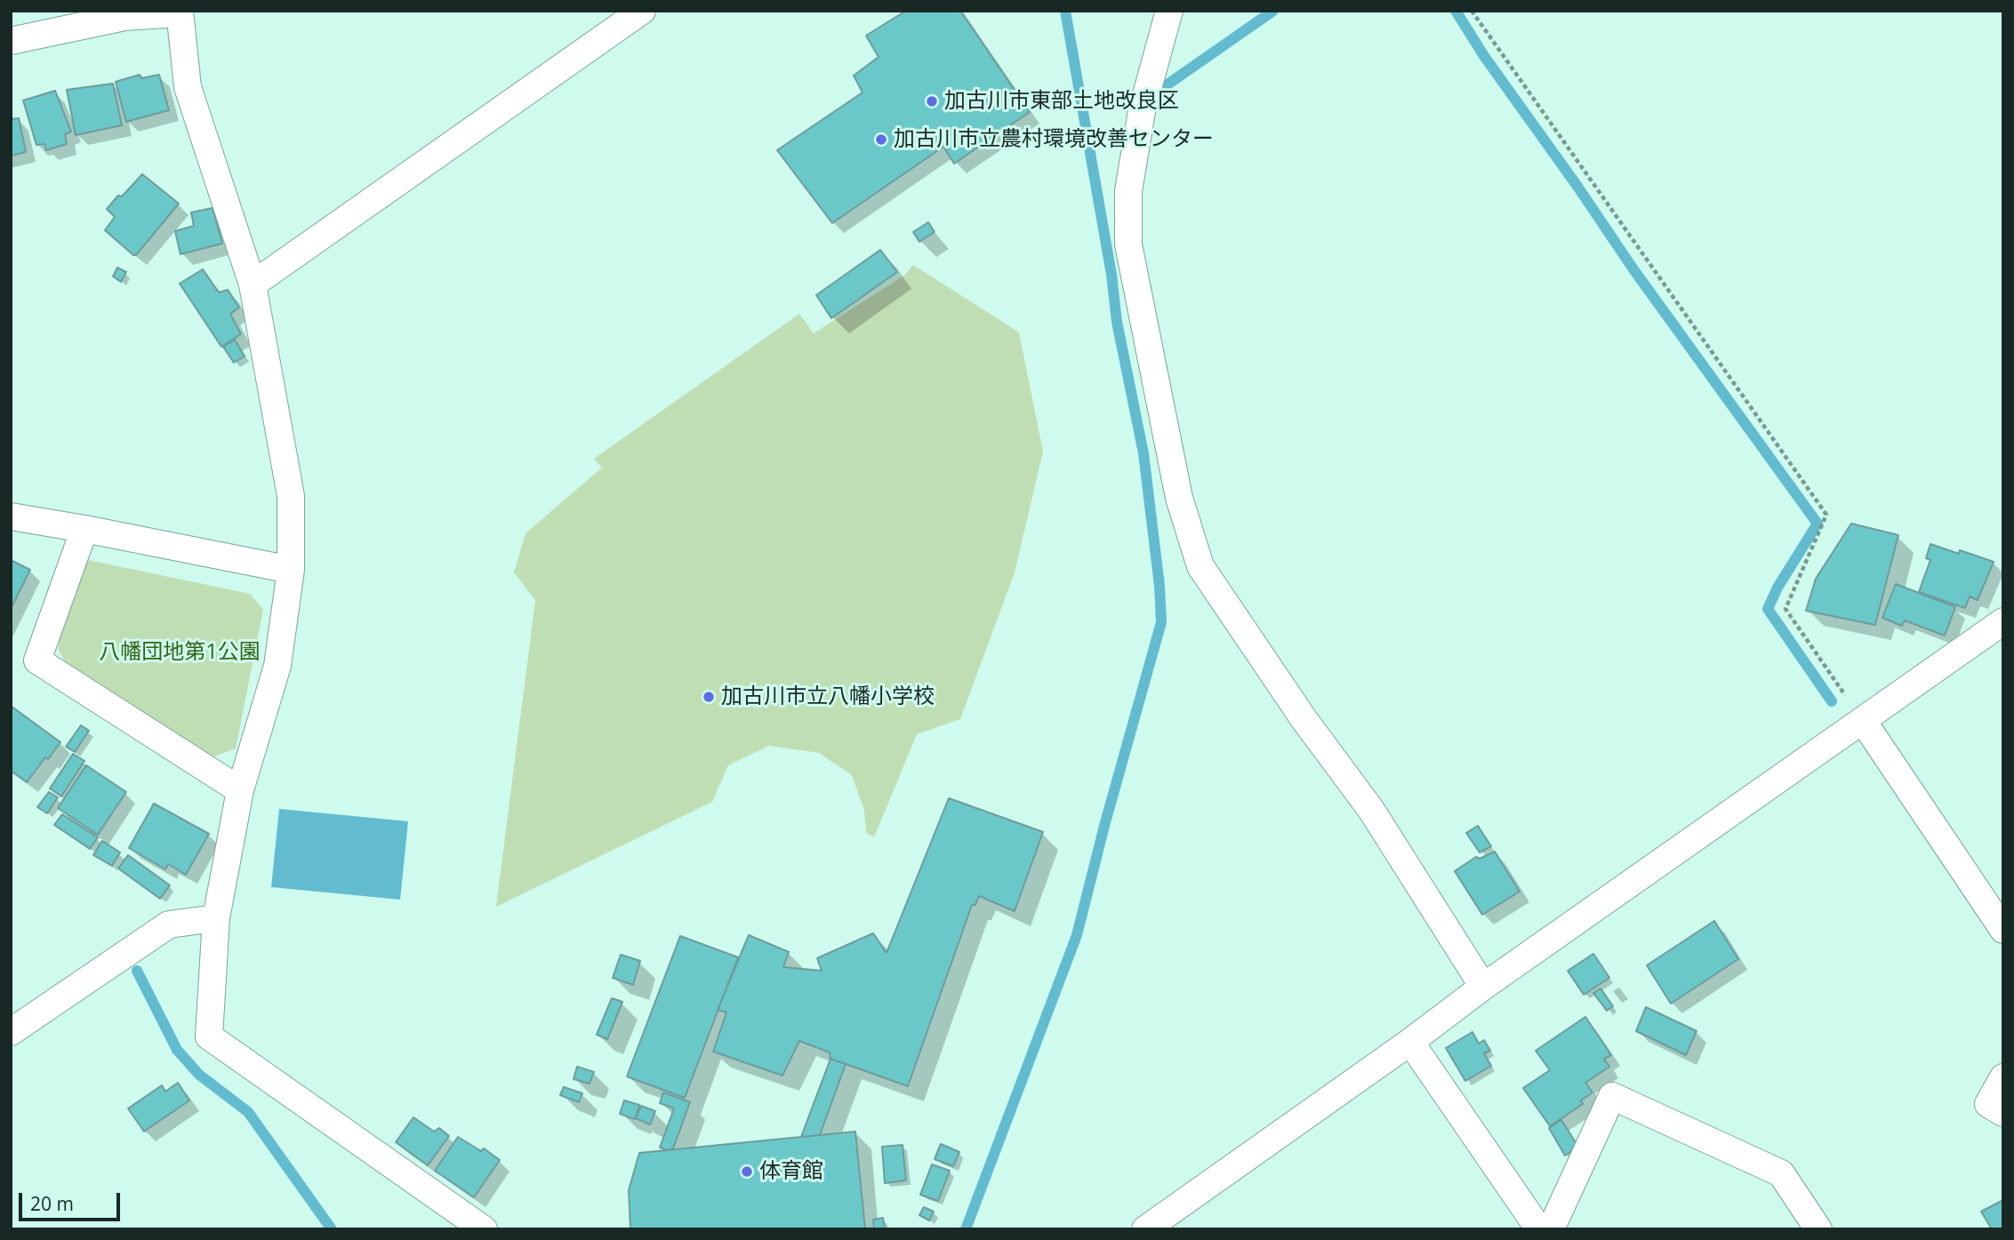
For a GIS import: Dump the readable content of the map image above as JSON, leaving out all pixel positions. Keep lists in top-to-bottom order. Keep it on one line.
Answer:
{"parks":["八幡団地第1公園"],"places":["加古川市東部土地改良区","加古川市立農村環境改善センター","加古川市立八幡小学校","体育館"],"scale_bar":"20 m"}
